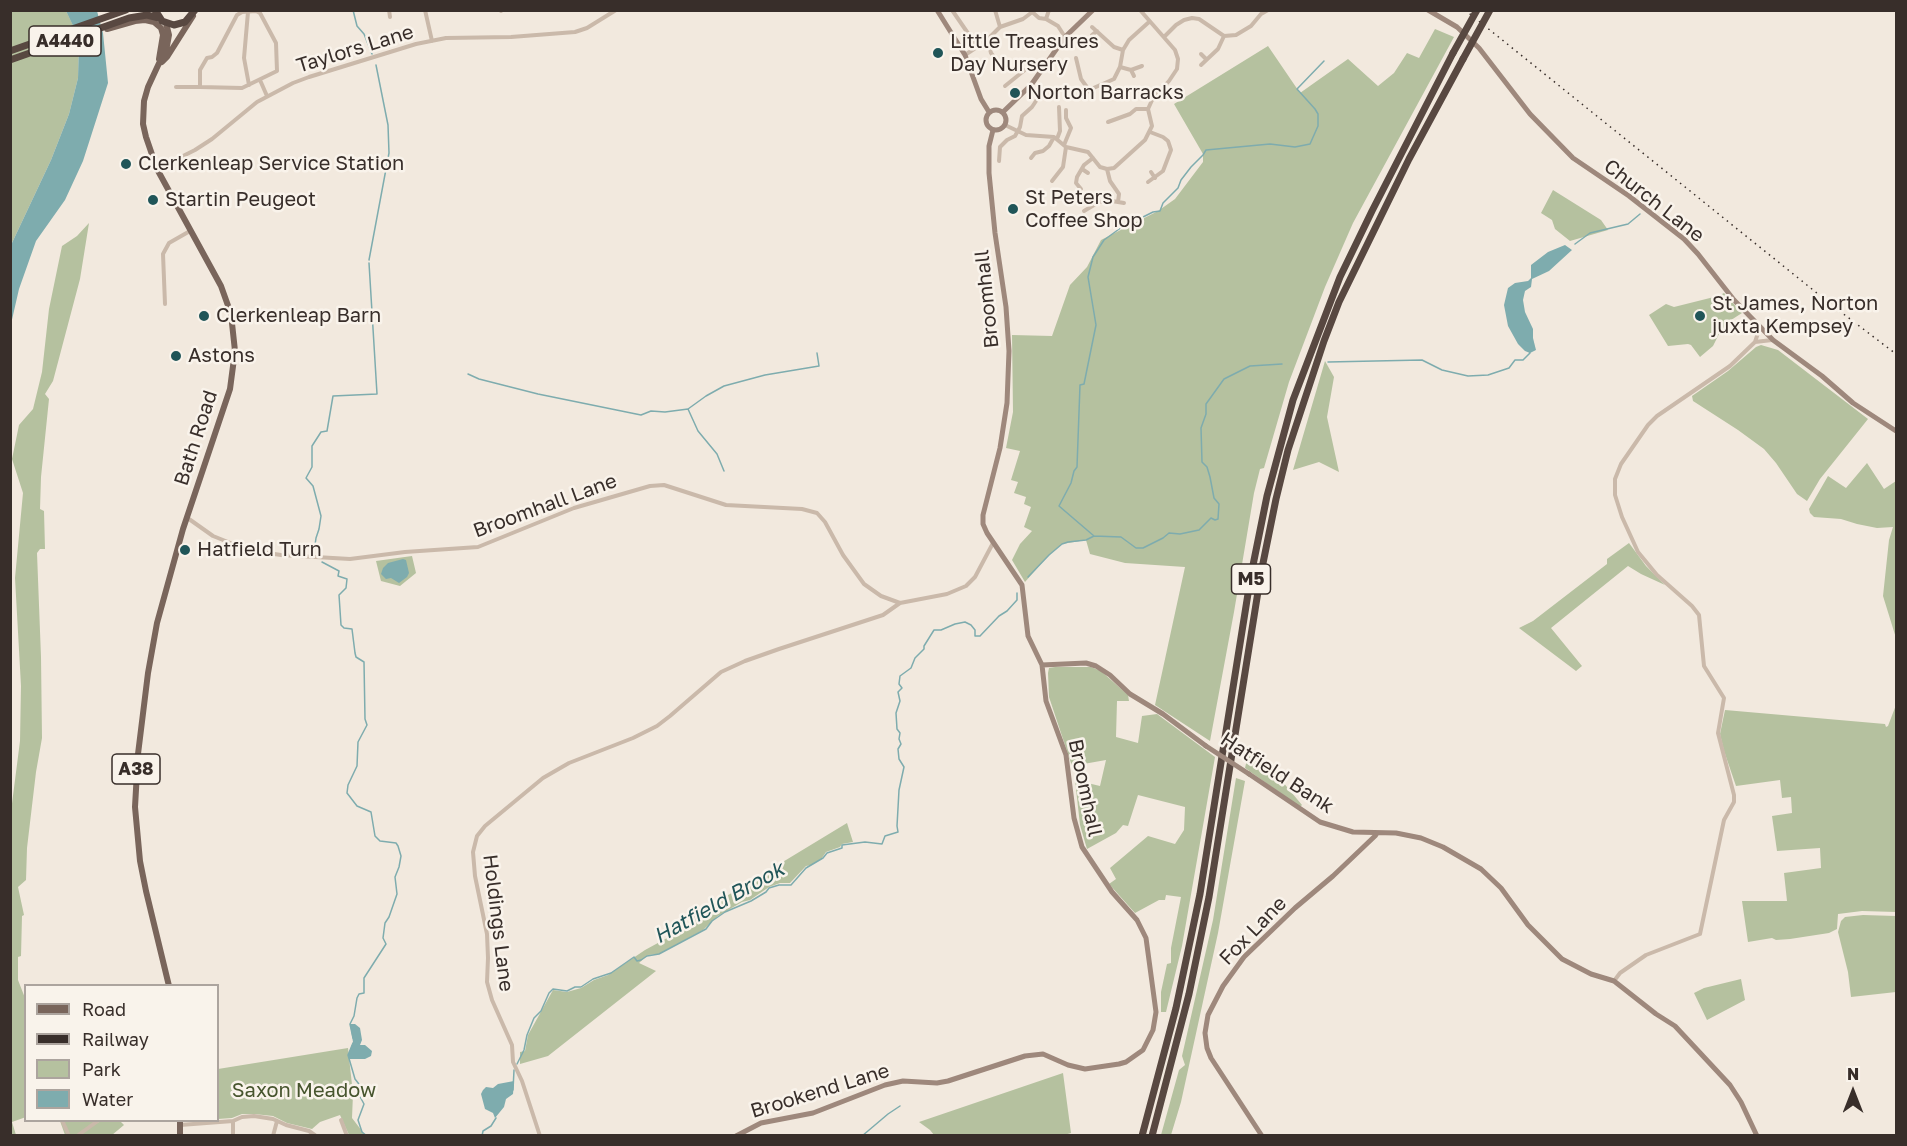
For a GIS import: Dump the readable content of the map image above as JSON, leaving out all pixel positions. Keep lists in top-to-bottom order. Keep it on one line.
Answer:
{"streets":{"highway":["A4440","M5"],"main road":["Bath Road","A38"],"street":["Taylors Lane","Church Lane","Broomhall","Broomhall Lane","Hatfield Bank","Holdings Lane","Fox Lane","Brookend Lane"]},"crossings":[["Taylors Lane","Bath Road"],["Taylors Lane","A38"],["Broomhall","Hatfield Bank"],["Broomhall","Brookend Lane"],["Bath Road","Broomhall Lane"],["Bath Road","A38"],["Broomhall Lane","A38"],["Broomhall Lane","Holdings Lane"],["Hatfield Bank","Fox Lane"]],"water":["Hatfield Brook"],"parks":["Saxon Meadow"],"places":["Little Treasures Day Nursery","Norton Barracks","Clerkenleap Service Station","Startin Peugeot","St Peters Coffee Shop","Clerkenleap Barn","St James, Norton juxta Kempsey","Astons","Hatfield Turn"],"legend":["Road","Railway","Park","Water"],"north":"top"}
